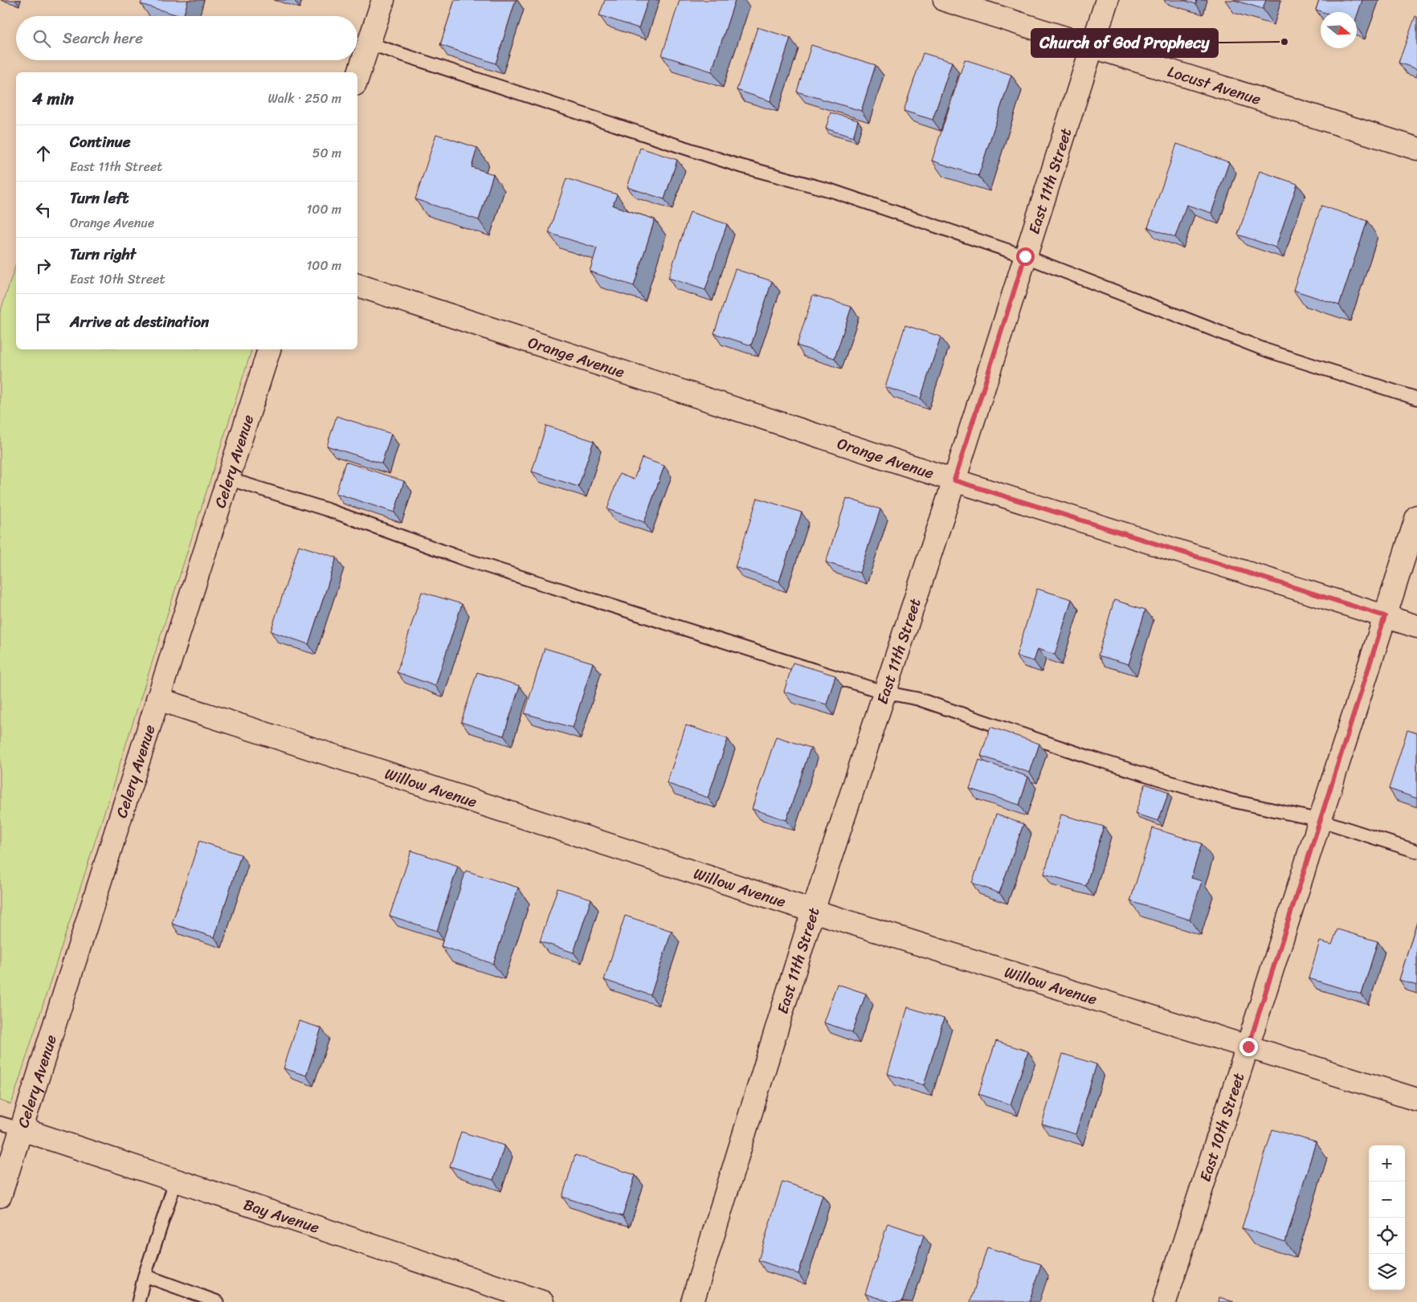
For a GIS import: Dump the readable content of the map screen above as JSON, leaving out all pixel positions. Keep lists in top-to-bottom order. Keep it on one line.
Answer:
{"streets":{"street":["Locust Avenue","East 11th Street","Orange Avenue","Celery Avenue","Willow Avenue","East 10th Street","Bay Avenue"]},"crossings":[["Locust Avenue","East 11th Street"],["East 11th Street","Orange Avenue"],["East 11th Street","Willow Avenue"],["Orange Avenue","East 10th Street"],["Celery Avenue","Willow Avenue"],["Celery Avenue","Bay Avenue"],["Willow Avenue","East 10th Street"]],"places":["Church of God Prophecy"],"north":"right","page":{"search":"Search here","heading":["4 min","Walk · 250 m"],"list":[["Continue","East 11th Street","50 m"],["Turn left","Orange Avenue","100 m"],["Turn right","East 10th Street","100 m"],"Arrive at destination"],"map_buttons":["+","−"]}}
